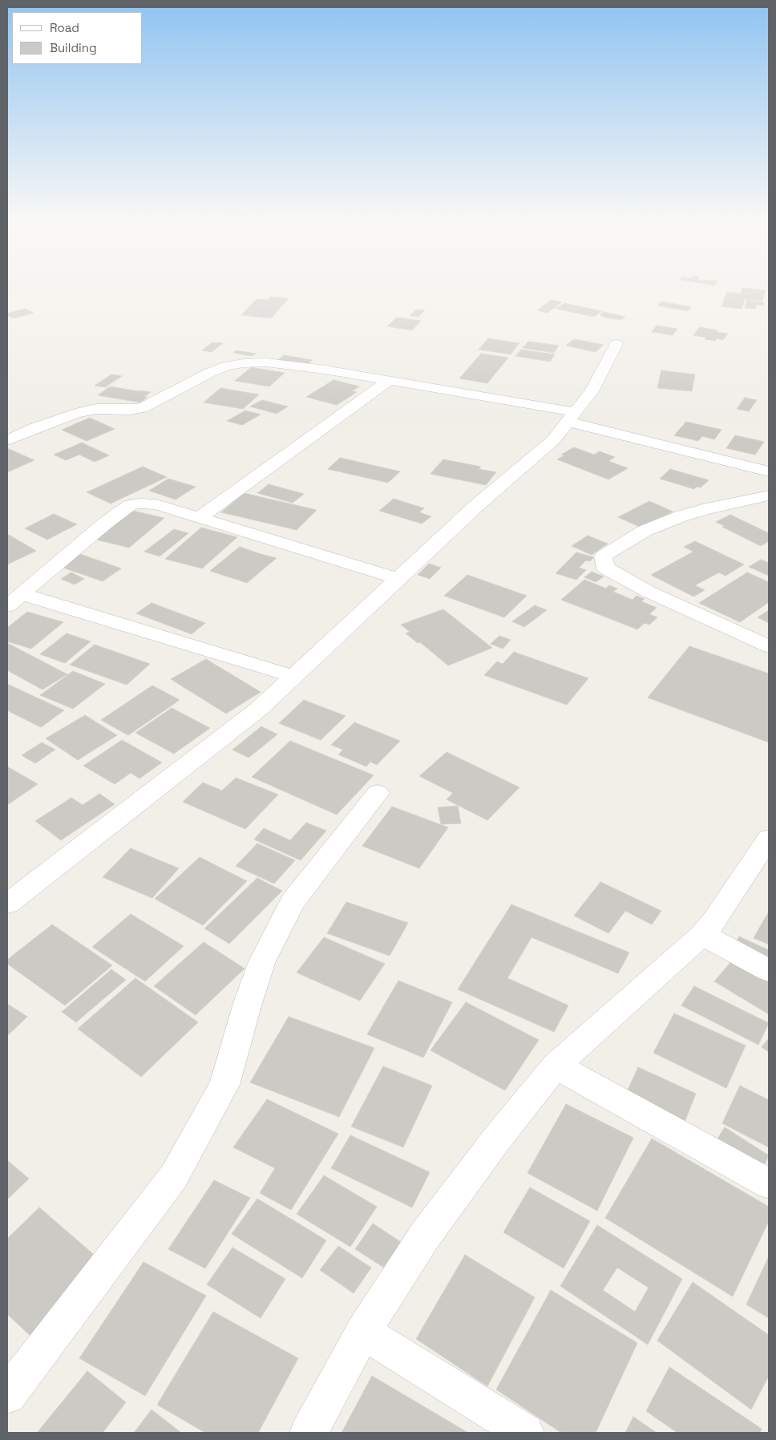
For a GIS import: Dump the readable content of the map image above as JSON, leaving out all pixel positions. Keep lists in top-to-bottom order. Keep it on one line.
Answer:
{"legend":["Road","Building"]}
